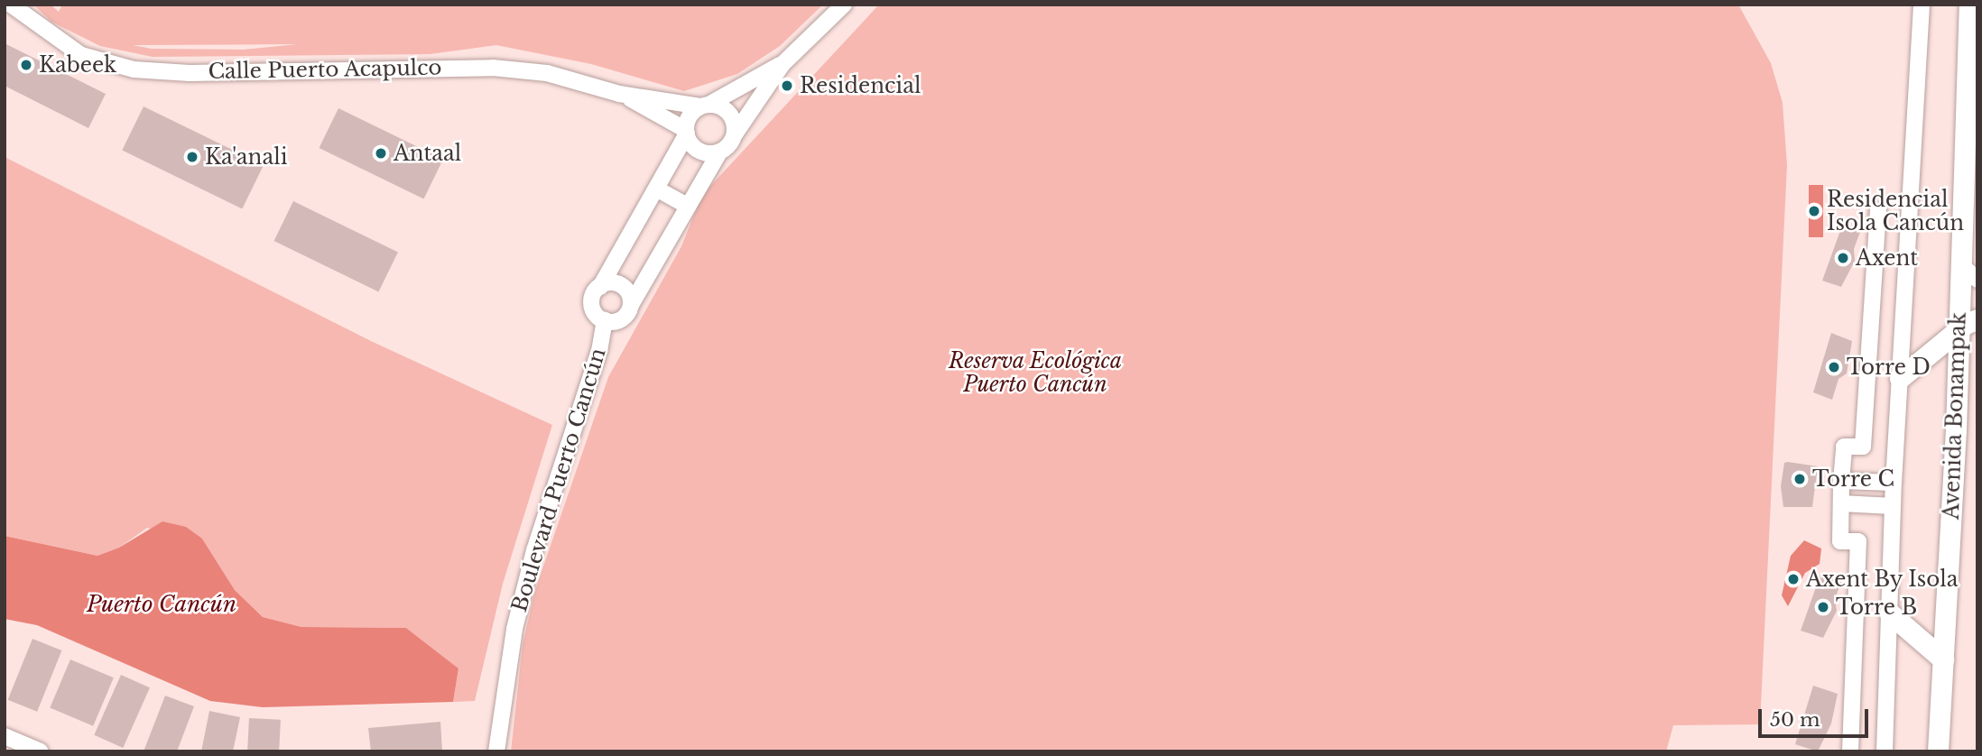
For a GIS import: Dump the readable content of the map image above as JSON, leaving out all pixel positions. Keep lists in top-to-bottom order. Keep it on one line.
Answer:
{"streets":{"main road":["Avenida Bonampak"],"street":["Calle Puerto Acapulco","Boulevard Puerto Cancún"]},"water":["Puerto Cancún"],"parks":["Reserva Ecológica Puerto Cancún"],"places":["Kabeek","Residencial","Antaal","Ka'anali","Residencial Isola Cancún","Axent","Torre D","Torre C","Axent By Isola","Torre B"],"scale_bar":"50 m"}
